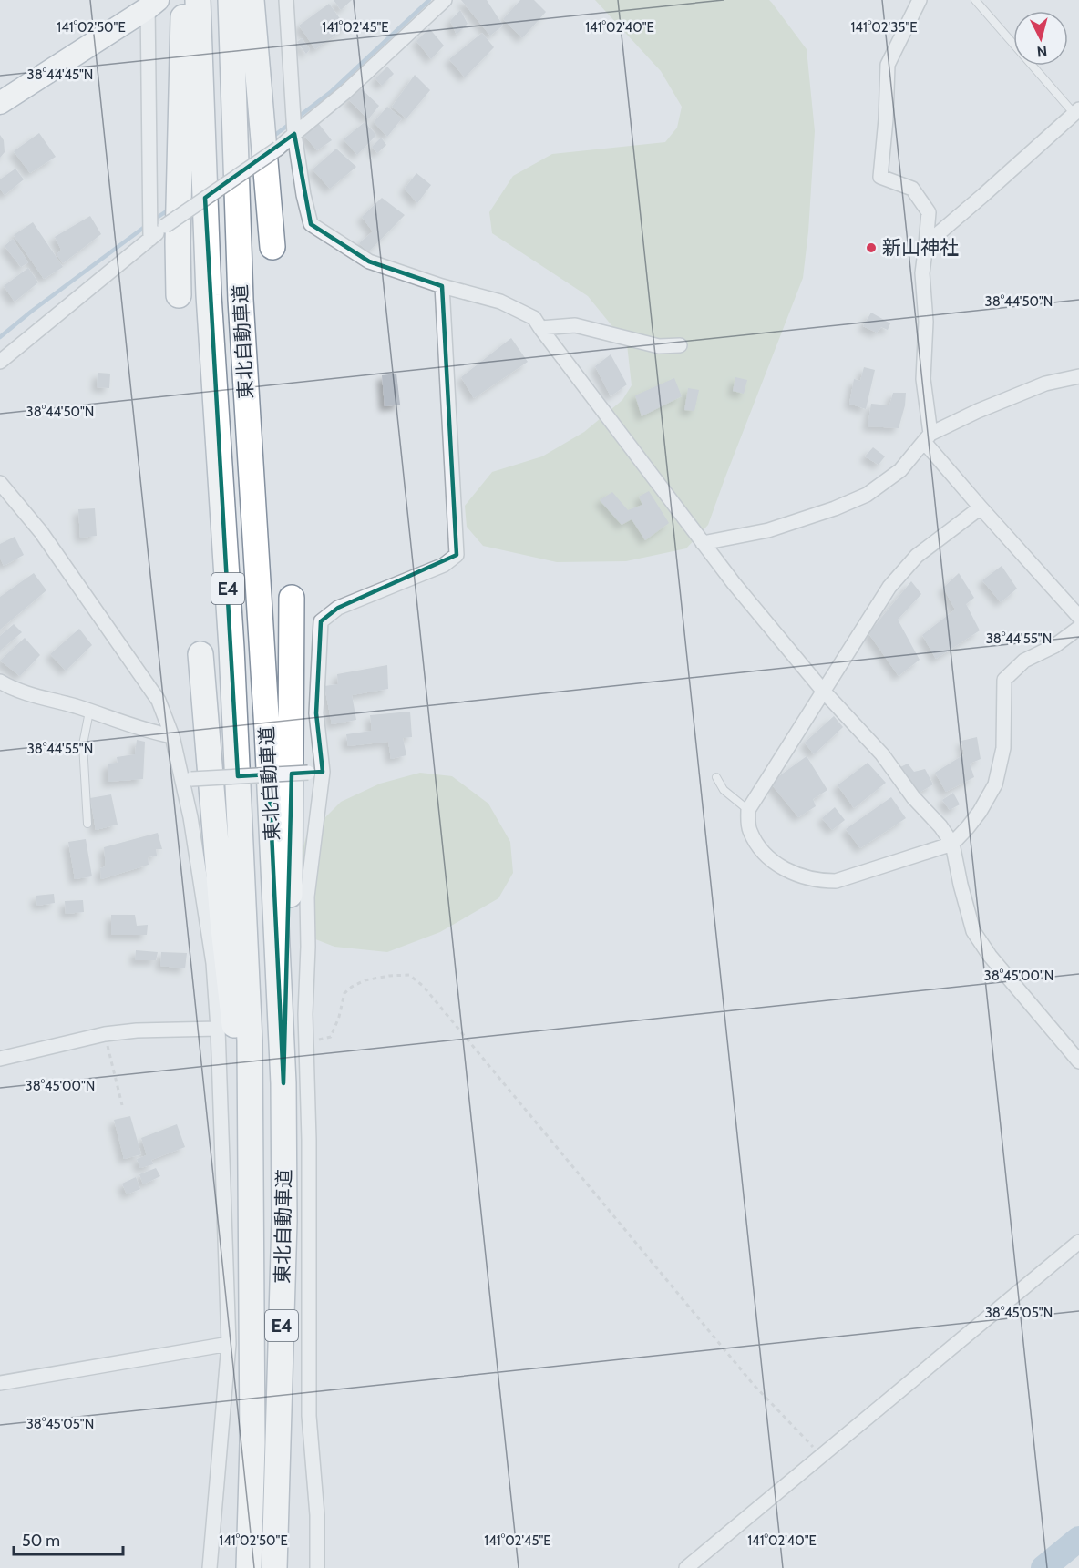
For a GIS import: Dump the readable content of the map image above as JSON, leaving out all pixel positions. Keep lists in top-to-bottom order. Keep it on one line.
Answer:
{"streets":{"highway":["東北自動車道","E4"]},"places":["新山神社"],"scale_bar":"50 m","north":"bottom","coordinates":["141°02'50\"E","141°02'45\"E","141°02'40\"E","141°02'35\"E","38°44'45\"N","38°44'50\"N","38°44'55\"N","38°45'00\"N","38°45'05\"N"]}
